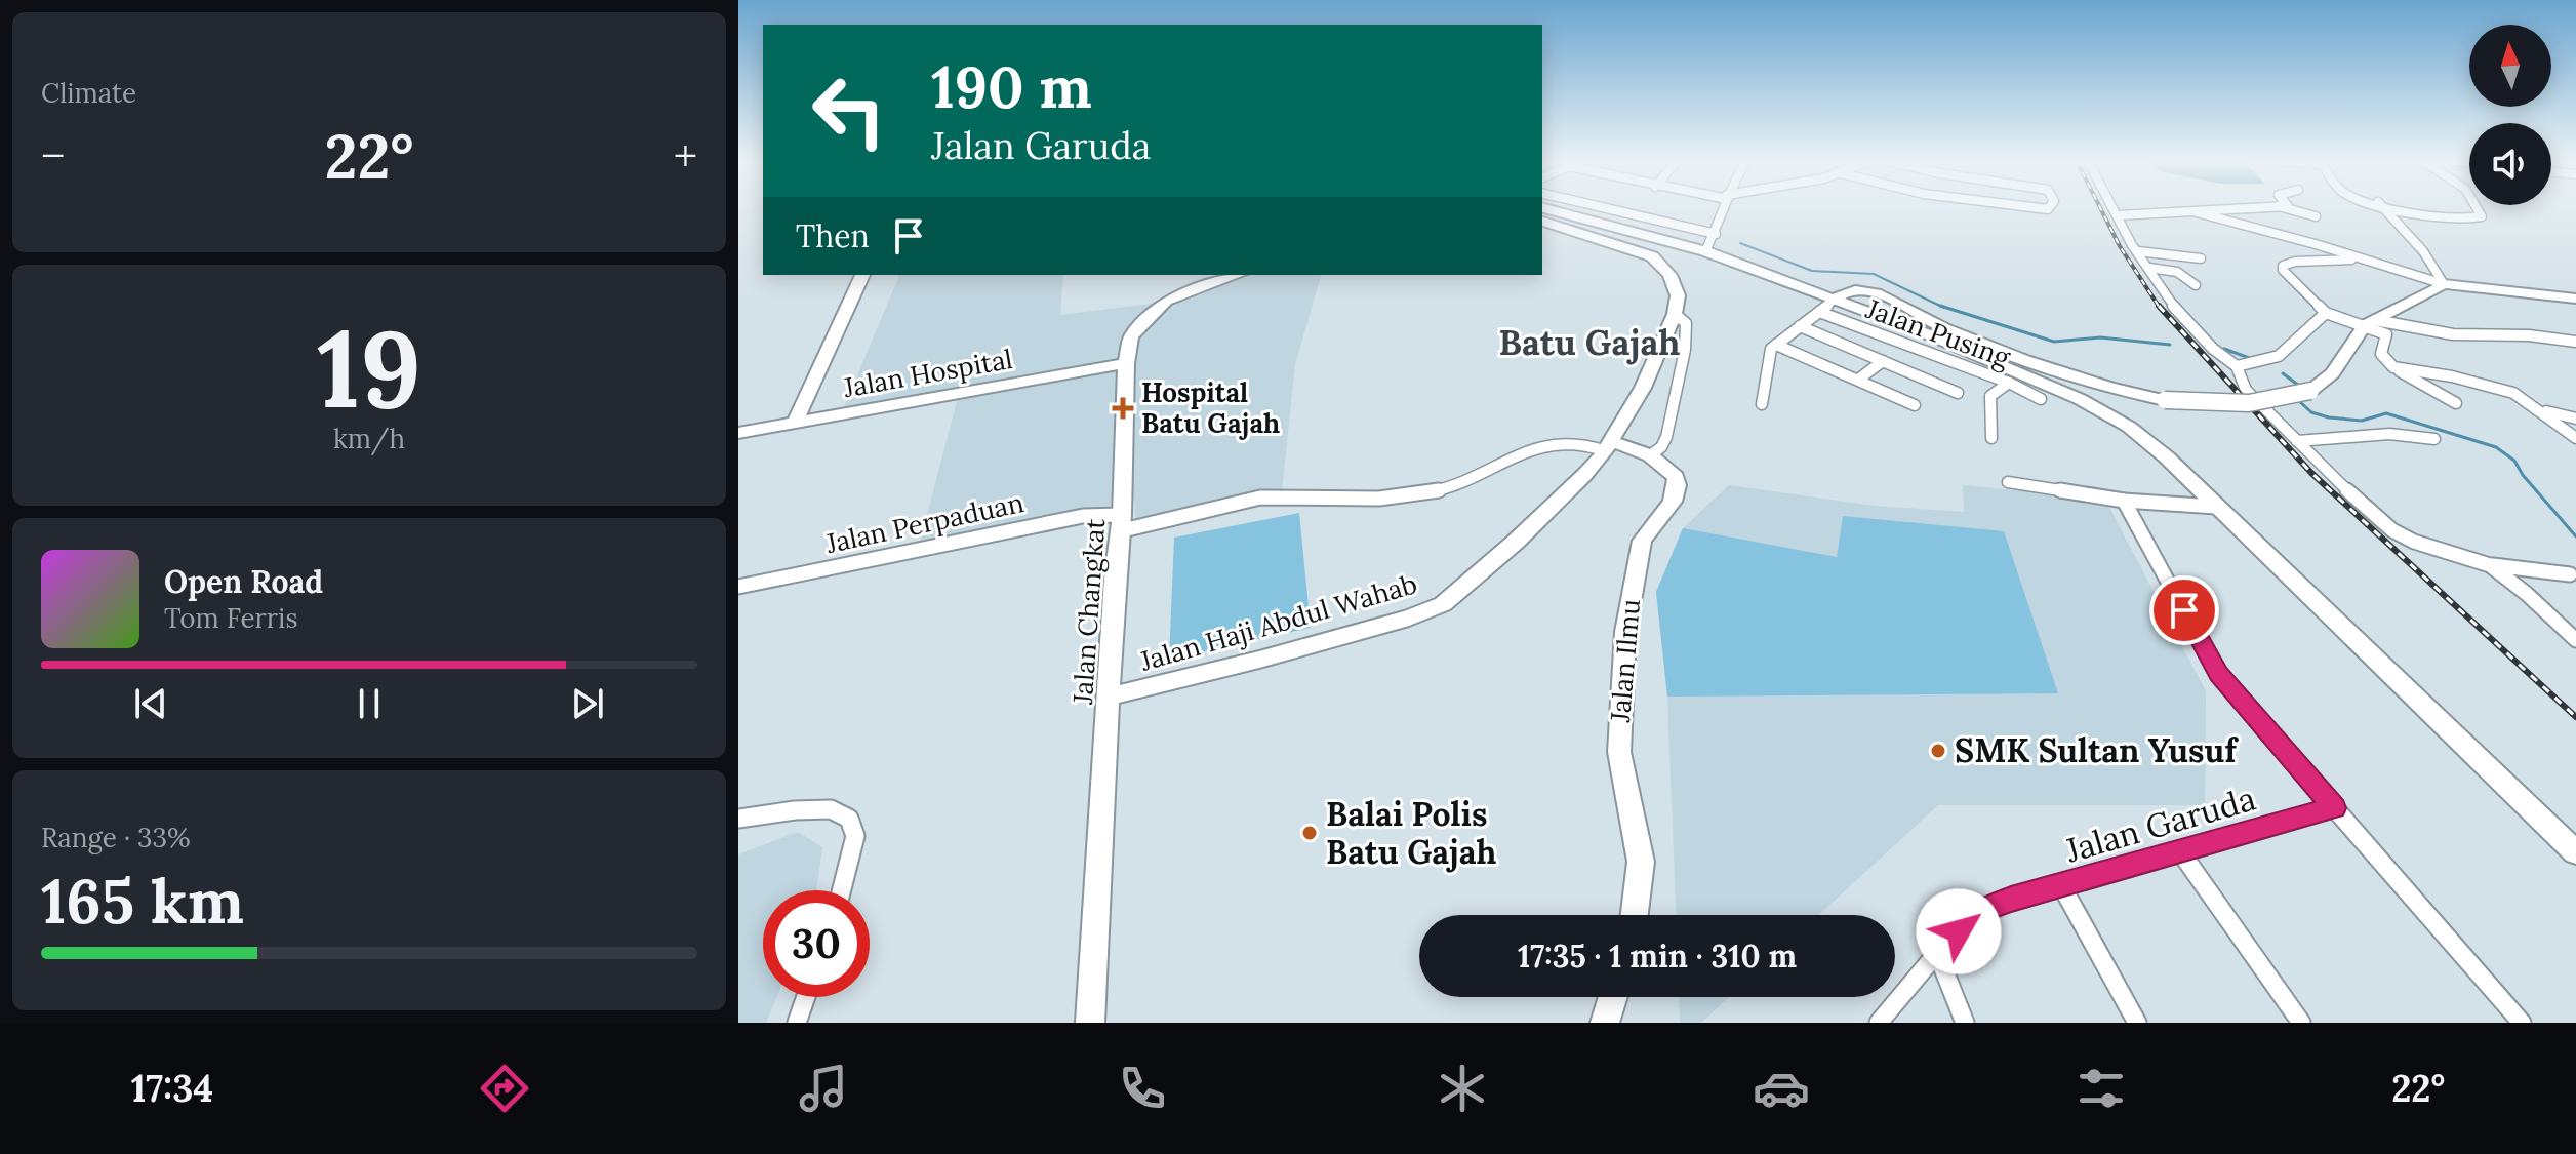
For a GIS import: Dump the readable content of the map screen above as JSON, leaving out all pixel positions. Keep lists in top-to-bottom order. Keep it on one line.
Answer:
{"streets":{"street":["Jalan Pusing","Jalan Hospital","Jalan Perpaduan","Jalan Changkat","Jalan Haji Abdul Wahab","Jalan Ilmu","Jalan Garuda"]},"crossings":[["Jalan Hospital","Jalan Changkat"],["Jalan Perpaduan","Jalan Changkat"],["Jalan Perpaduan","Jalan Haji Abdul Wahab"],["Jalan Perpaduan","Jalan Ilmu"],["Jalan Changkat","Jalan Haji Abdul Wahab"],["Jalan Haji Abdul Wahab","Jalan Ilmu"]],"districts":["Batu Gajah"],"places":{"health":["Hospital Batu Gajah"],"other":["SMK Sultan Yusuf","Balai Polis Batu Gajah"]},"north":"top","page":{"tile":["Climate",["19","km/h"],["Range · 33%","165 km"]],"turn":["190 m","Jalan Garuda"],"heat":["−","22°","+"],"then":"Then","song":["Open Road","Tom Ferris"],"limit":"30","trip":"17:35 · 1 min · 310 m","tabs":["17:34","22°"]}}
